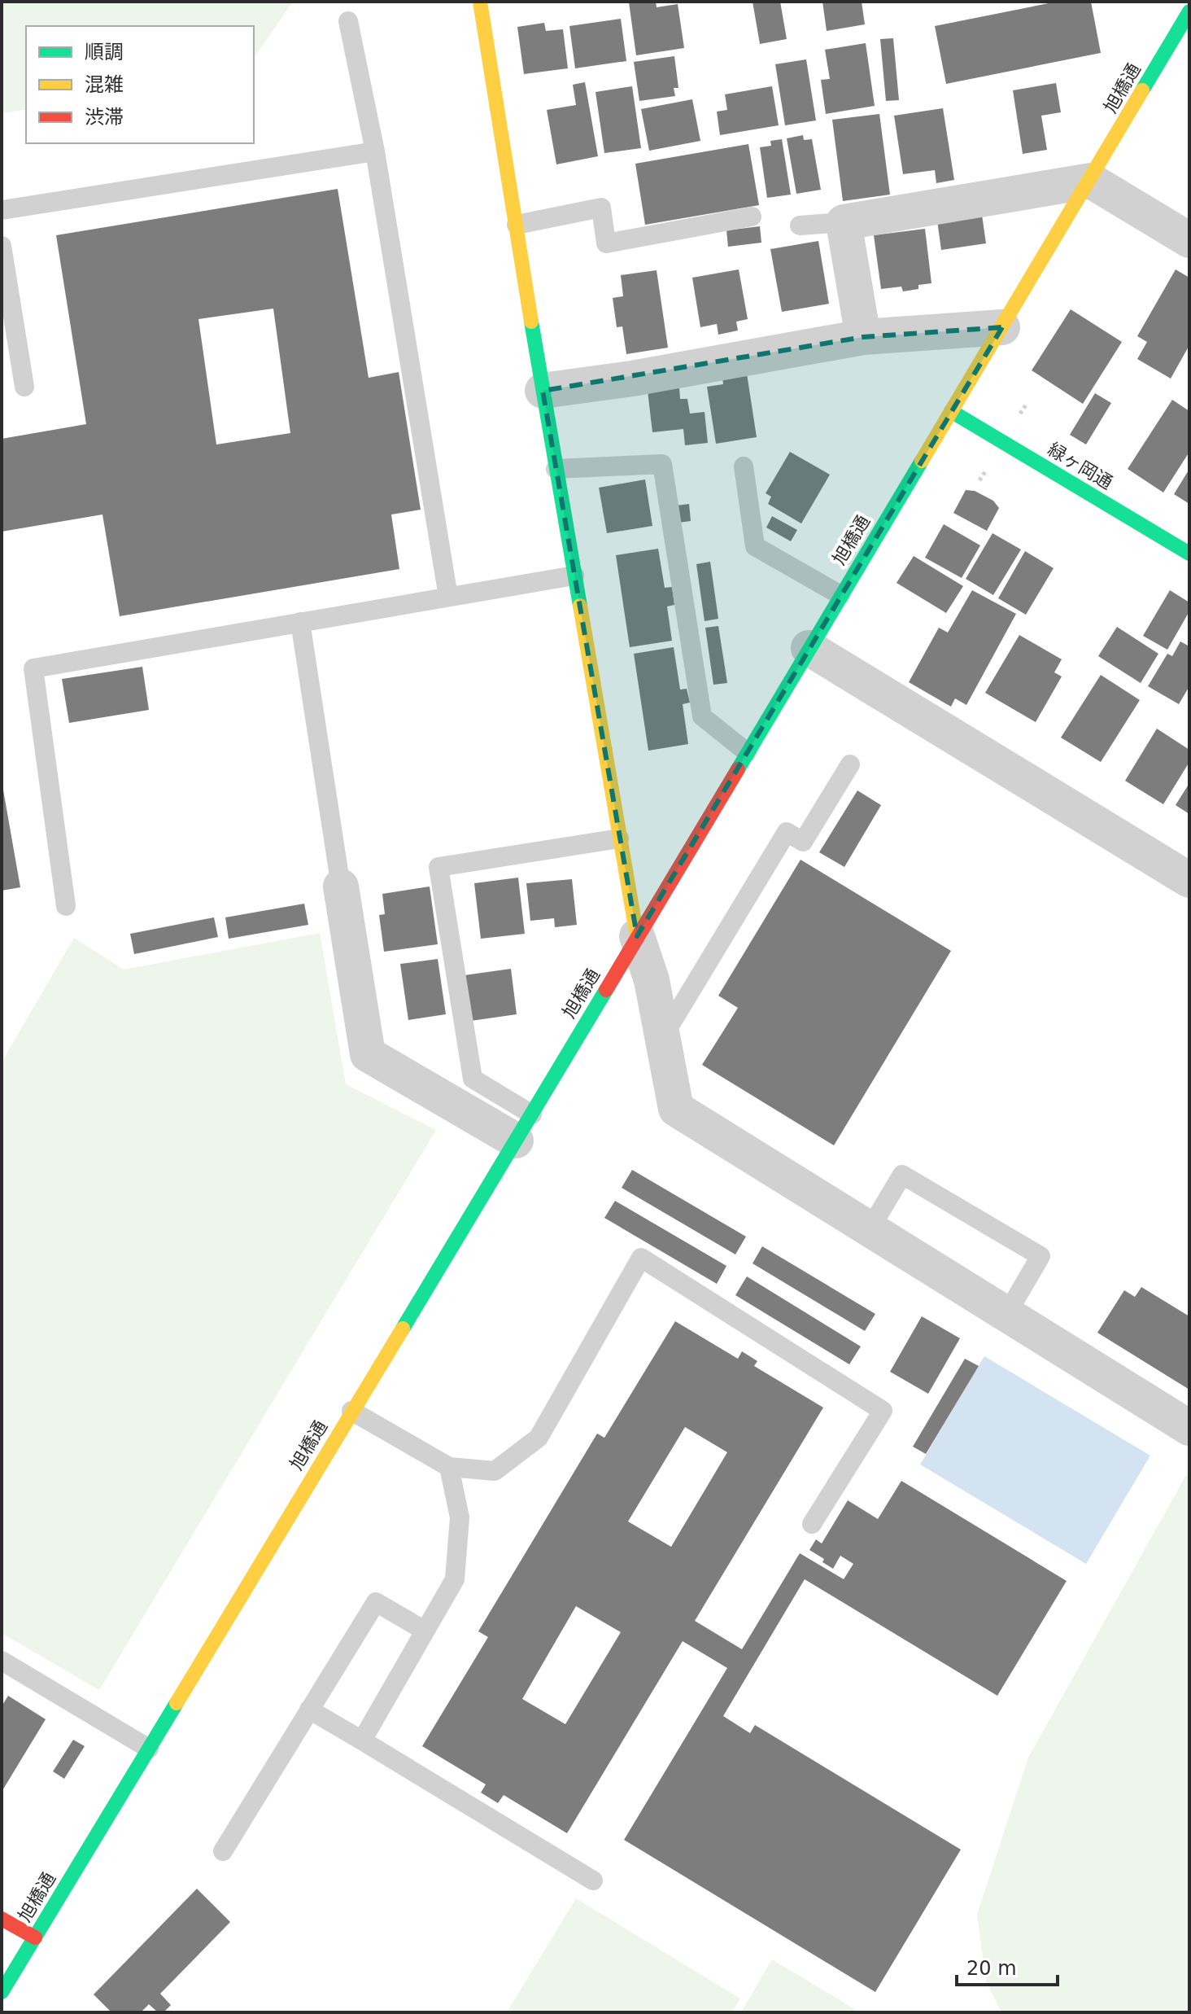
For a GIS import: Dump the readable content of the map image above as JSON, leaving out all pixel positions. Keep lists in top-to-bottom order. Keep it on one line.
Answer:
{"streets":{"street":["旭橋通","緑ヶ岡通"]},"crossings":[["旭橋通","緑ヶ岡通"]],"legend":["順調","混雑","渋滞"],"scale_bar":"20 m"}
